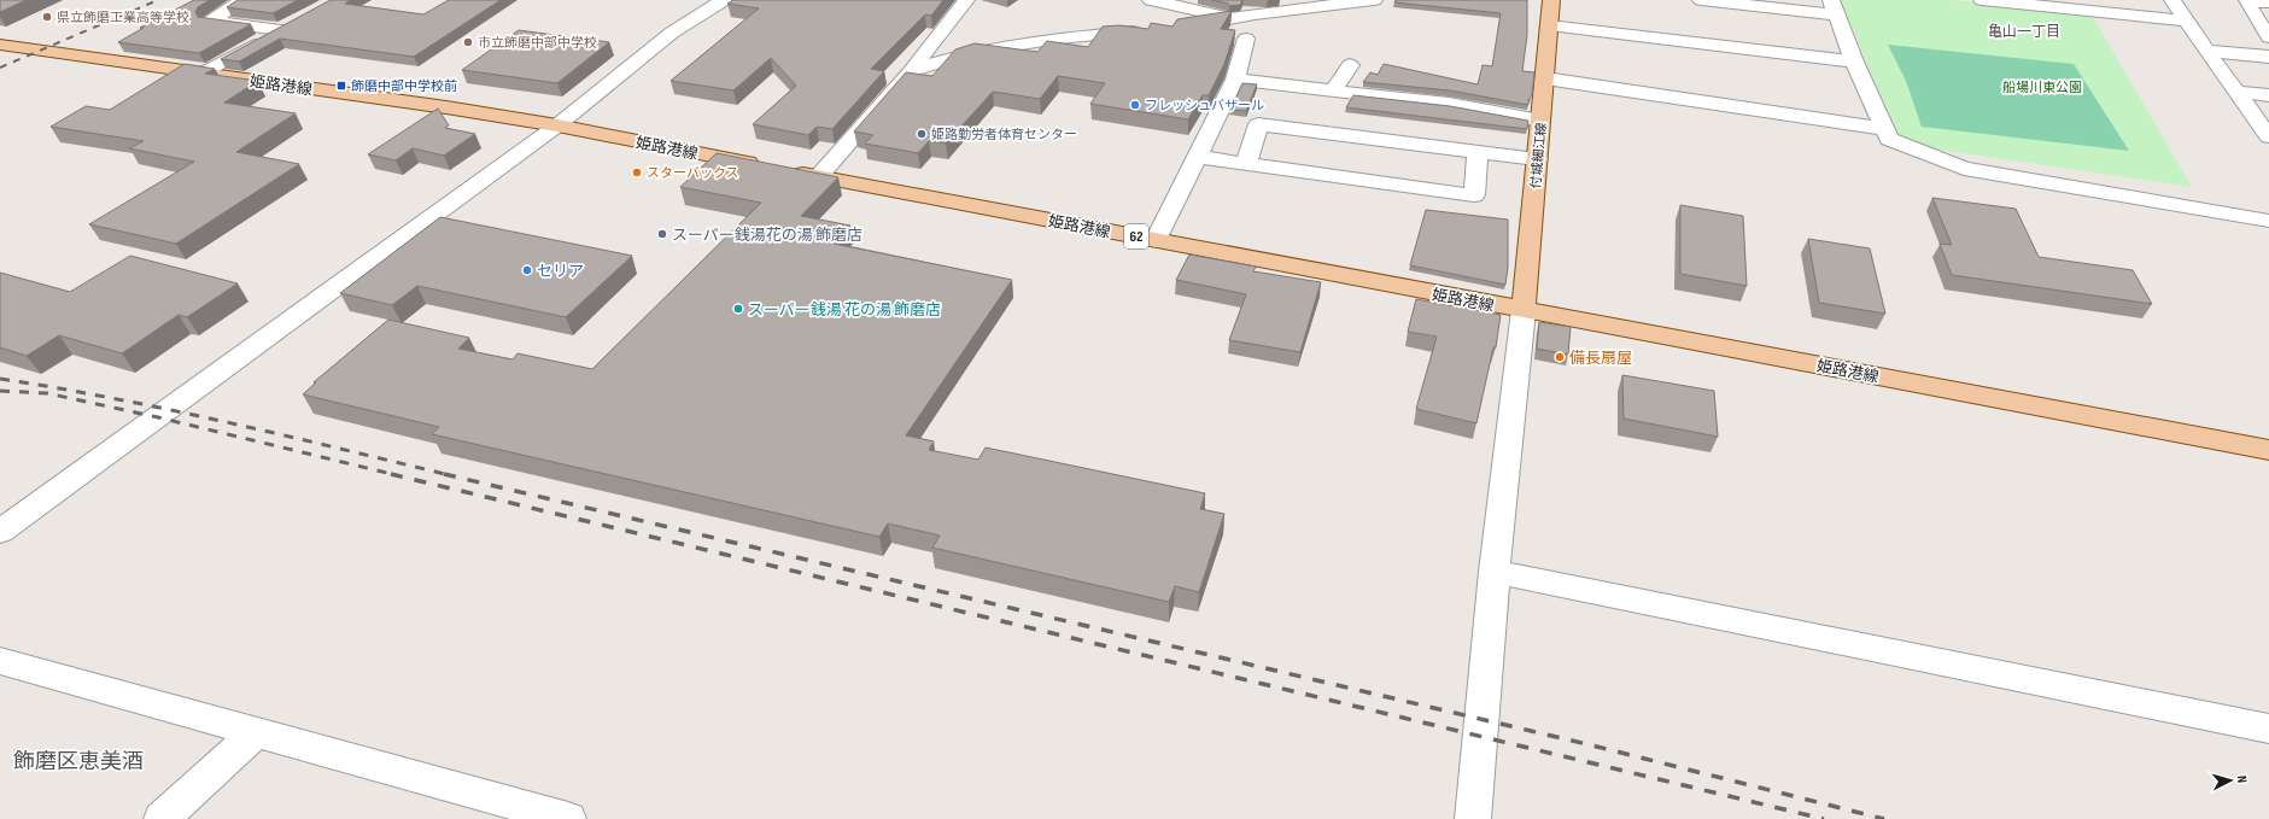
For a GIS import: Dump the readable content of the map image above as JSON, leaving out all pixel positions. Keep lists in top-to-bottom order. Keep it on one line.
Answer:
{"streets":{"main road":["姫路港線","付城細江線","62"]},"crossings":[["姫路港線","付城細江線"]],"districts":["亀山一丁目","飾磨区恵美酒"],"parks":["船場川東公園"],"places":{"other":["県立飾磨工業高等学校","市立飾磨中部中学校","フレッシュバザール","姫路勤労者体育センター","スターバックス","スーパー銭湯花の湯 飾磨店","セリア","スーパー銭湯 花の湯 飾磨店","備長扇屋"],"transit":["飾磨中部中学校前"]},"north":"right"}
